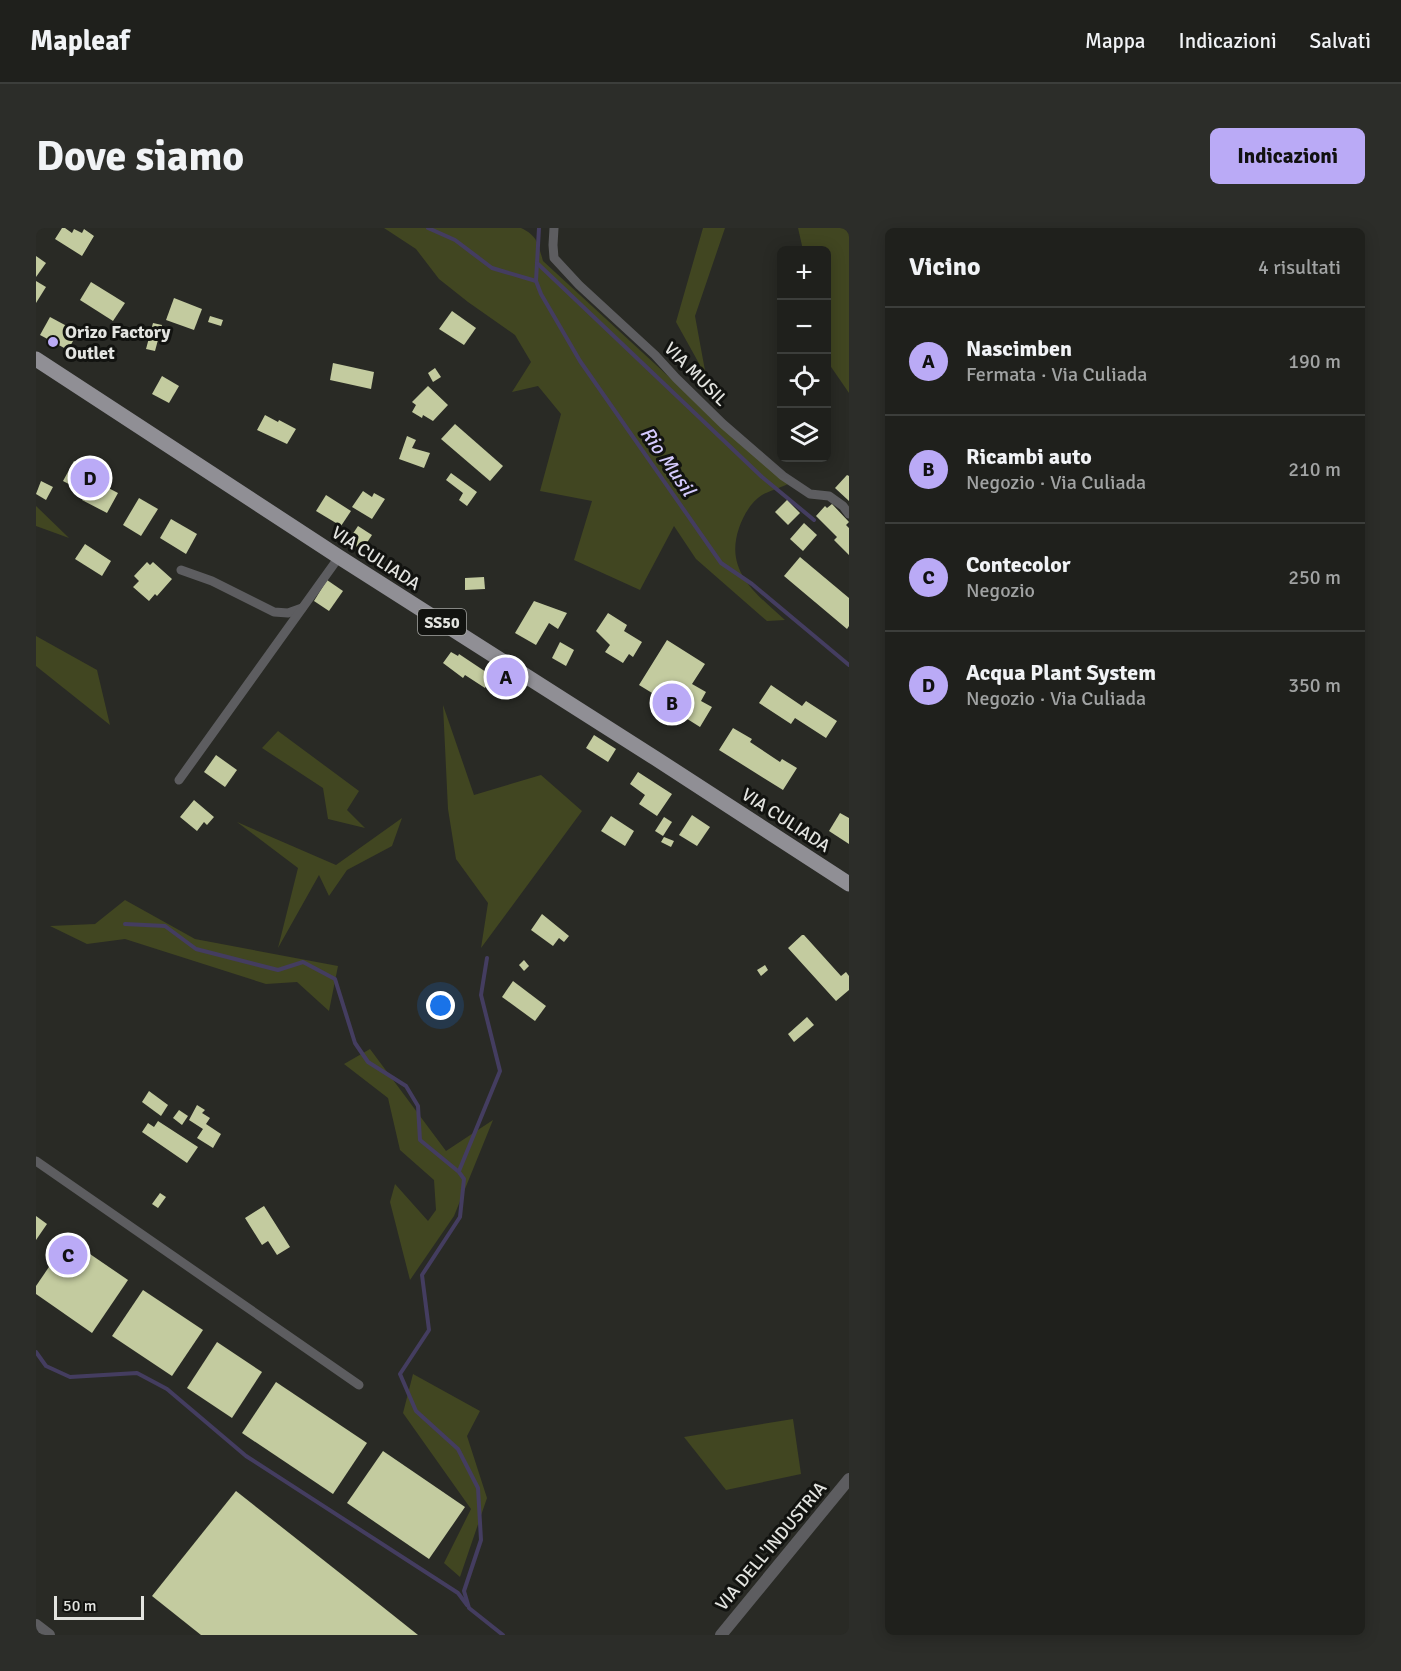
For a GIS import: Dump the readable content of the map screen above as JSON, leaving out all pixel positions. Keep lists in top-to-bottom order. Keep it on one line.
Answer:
{"streets":{"main road":["VIA CULIADA","SS50"],"street":["VIA MUSIL","VIA DELL'INDUSTRIA"]},"water":["Rio Musil"],"places":["Orizo Factory Outlet"],"scale_bar":"50 m","page":{"header":"Mapleaf","nav":["Mappa","Indicazioni","Salvati"],"buttons":"Indicazioni","title":"Dove siamo","heading":["Vicino","4 risultati"],"map_buttons":["+","−"],"list":[{"mark":"A","name":"Nascimben","note":"Fermata · Via Culiada","value":"190 m"},{"mark":"B","name":"Ricambi auto","note":"Negozio · Via Culiada","value":"210 m"},{"mark":"C","name":"Contecolor","note":"Negozio","value":"250 m"},{"mark":"D","name":"Acqua Plant System","note":"Negozio · Via Culiada","value":"350 m"}],"pins":["D","A","B","C"],"scale":"50 m"}}
